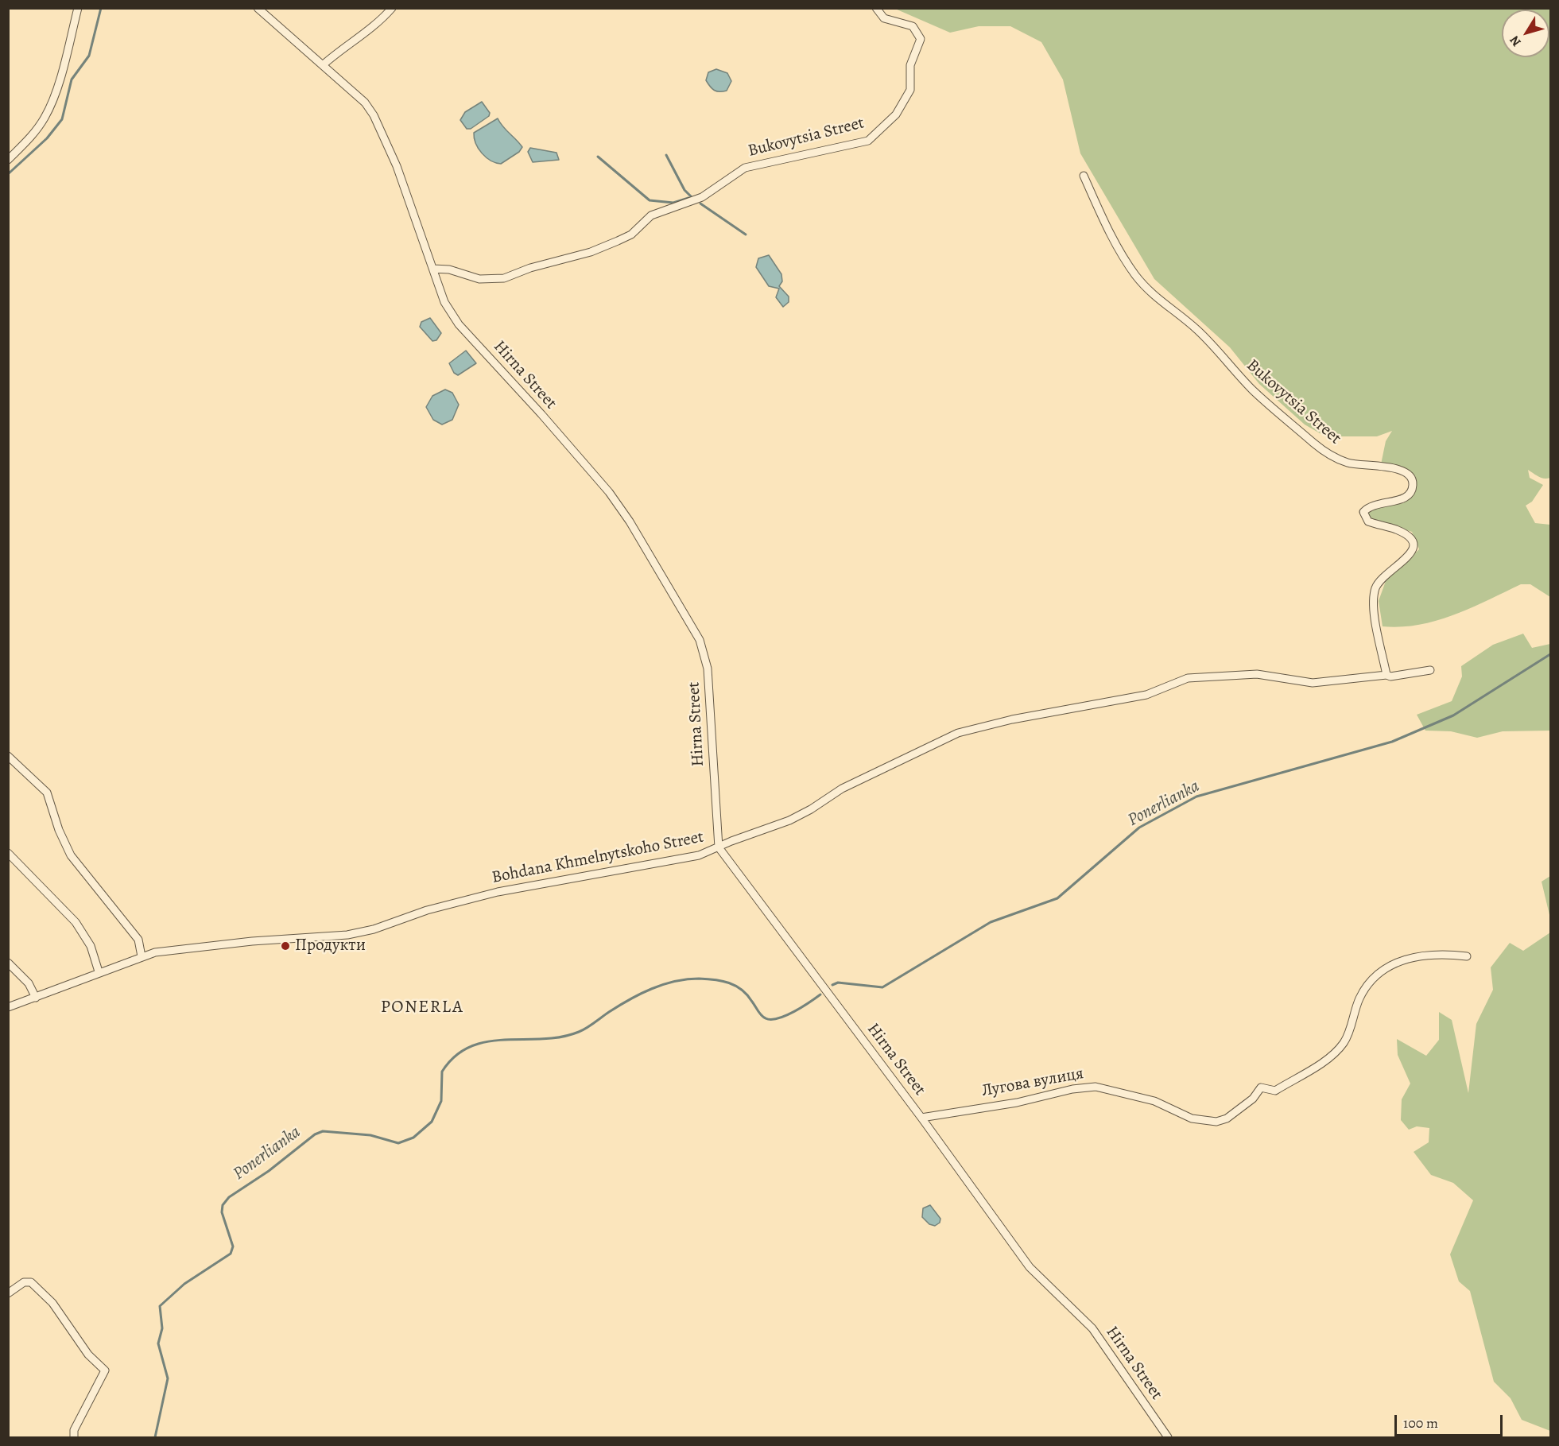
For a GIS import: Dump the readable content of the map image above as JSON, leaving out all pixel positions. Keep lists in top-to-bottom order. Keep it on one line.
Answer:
{"streets":{"street":["Bukovytsia Street","Hirna Street","Bohdana Khmelnytskoho Street","Лугова вулиця"]},"crossings":[["Bukovytsia Street","Hirna Street"],["Bukovytsia Street","Bohdana Khmelnytskoho Street"],["Hirna Street","Bohdana Khmelnytskoho Street"],["Hirna Street","Лугова вулиця"]],"districts":["PONERLA"],"water":["Ponerlianka"],"places":["Продукти"],"scale_bar":"100 m","north":"bottom left"}
